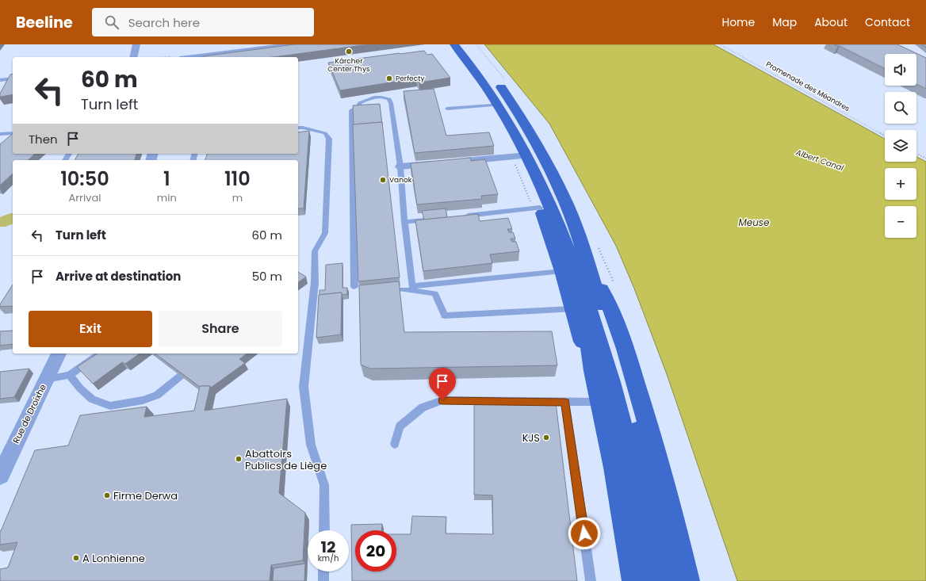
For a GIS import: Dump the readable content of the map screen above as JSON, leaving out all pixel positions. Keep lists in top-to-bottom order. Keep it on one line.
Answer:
{"streets":{"street":["Rue de Droixhe"],"path":["Promenade des Méandres"]},"water":["Albert Canal","Meuse"],"places":["Kärcher Center Thys","Perfecty","Vanok","KJS","Abattoirs Publics de Liège","Firme Derwa","A Lonhienne"],"page":{"header":"Beeline","search":"Search here","nav":["Home","Map","About","Contact"],"map_buttons":["+","−"],"turn":["60 m","Turn left"],"then":"Then","eta":["10:50","Arrival","1","min","110","m"],"list":[{"name":"Turn left","value":"60 m"},{"name":"Arrive at destination","value":"50 m"}],"buttons":["Exit","Share"],"speed":"12 km/h","limit":"20"}}
